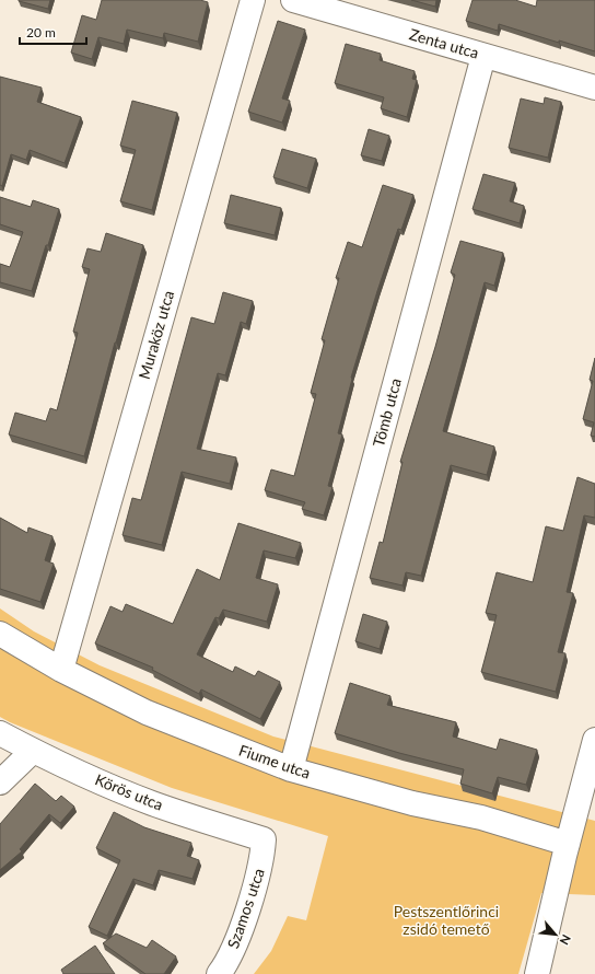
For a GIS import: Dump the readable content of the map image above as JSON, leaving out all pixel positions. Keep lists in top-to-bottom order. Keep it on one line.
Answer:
{"streets":{"street":["Zenta utca","Muraköz utca","Tömb utca","Fiume utca","Körös utca","Szamos utca"]},"crossings":[["Zenta utca","Tömb utca"],["Muraköz utca","Fiume utca"],["Tömb utca","Fiume utca"],["Körös utca","Szamos utca"]],"parks":["Pestszentlőrinci zsidó temető"],"scale_bar":"20 m","north":"bottom right"}
